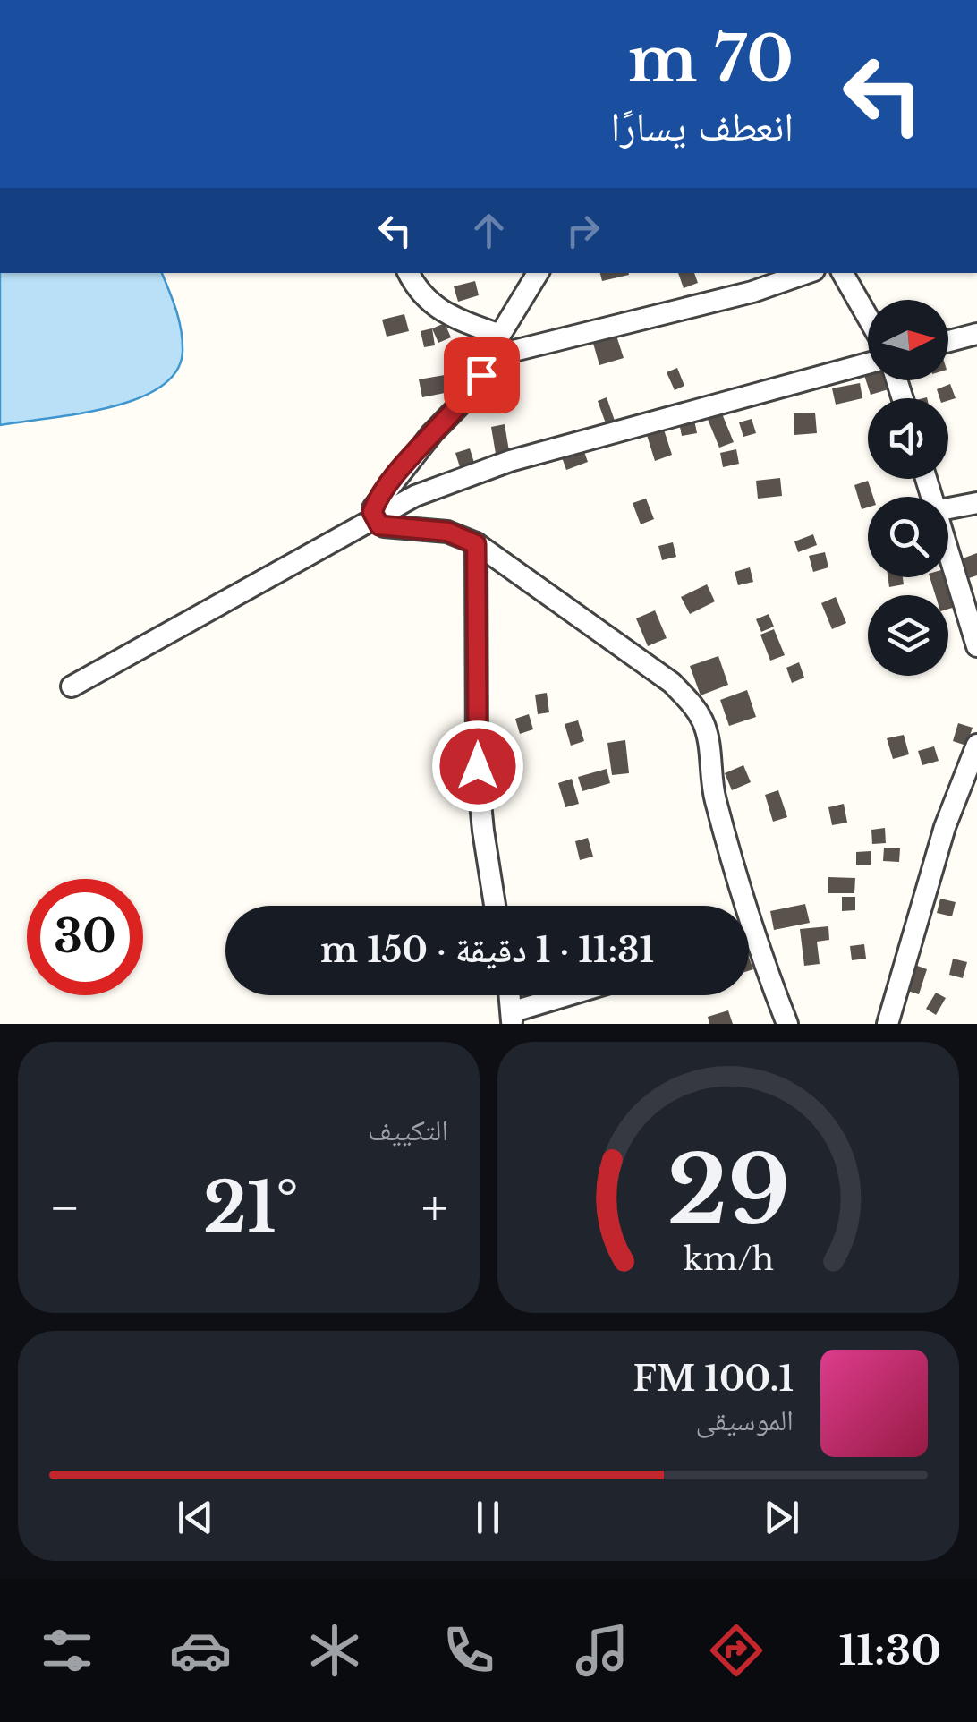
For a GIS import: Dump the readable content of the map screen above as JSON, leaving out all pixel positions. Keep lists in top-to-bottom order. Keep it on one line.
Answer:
{"north":"right","page":{"turn":["70 m","انعطف يسارًا"],"limit":"30","trip":"11:31 · 1 دقيقة · 150 m","tile":"التكييف","heat":["−","21°","+"],"song":["100.1 FM","الموسيقى"],"tabs":"11:30","gauge":["29","km/h"]}}
